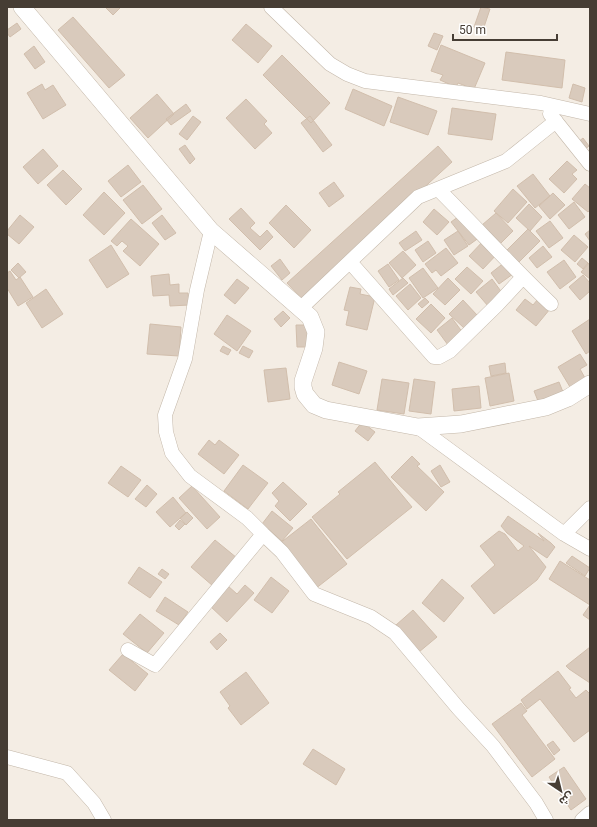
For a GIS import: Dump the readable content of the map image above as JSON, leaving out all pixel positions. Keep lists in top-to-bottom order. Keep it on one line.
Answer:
{"scale_bar":"50 m","north":"bottom right"}
